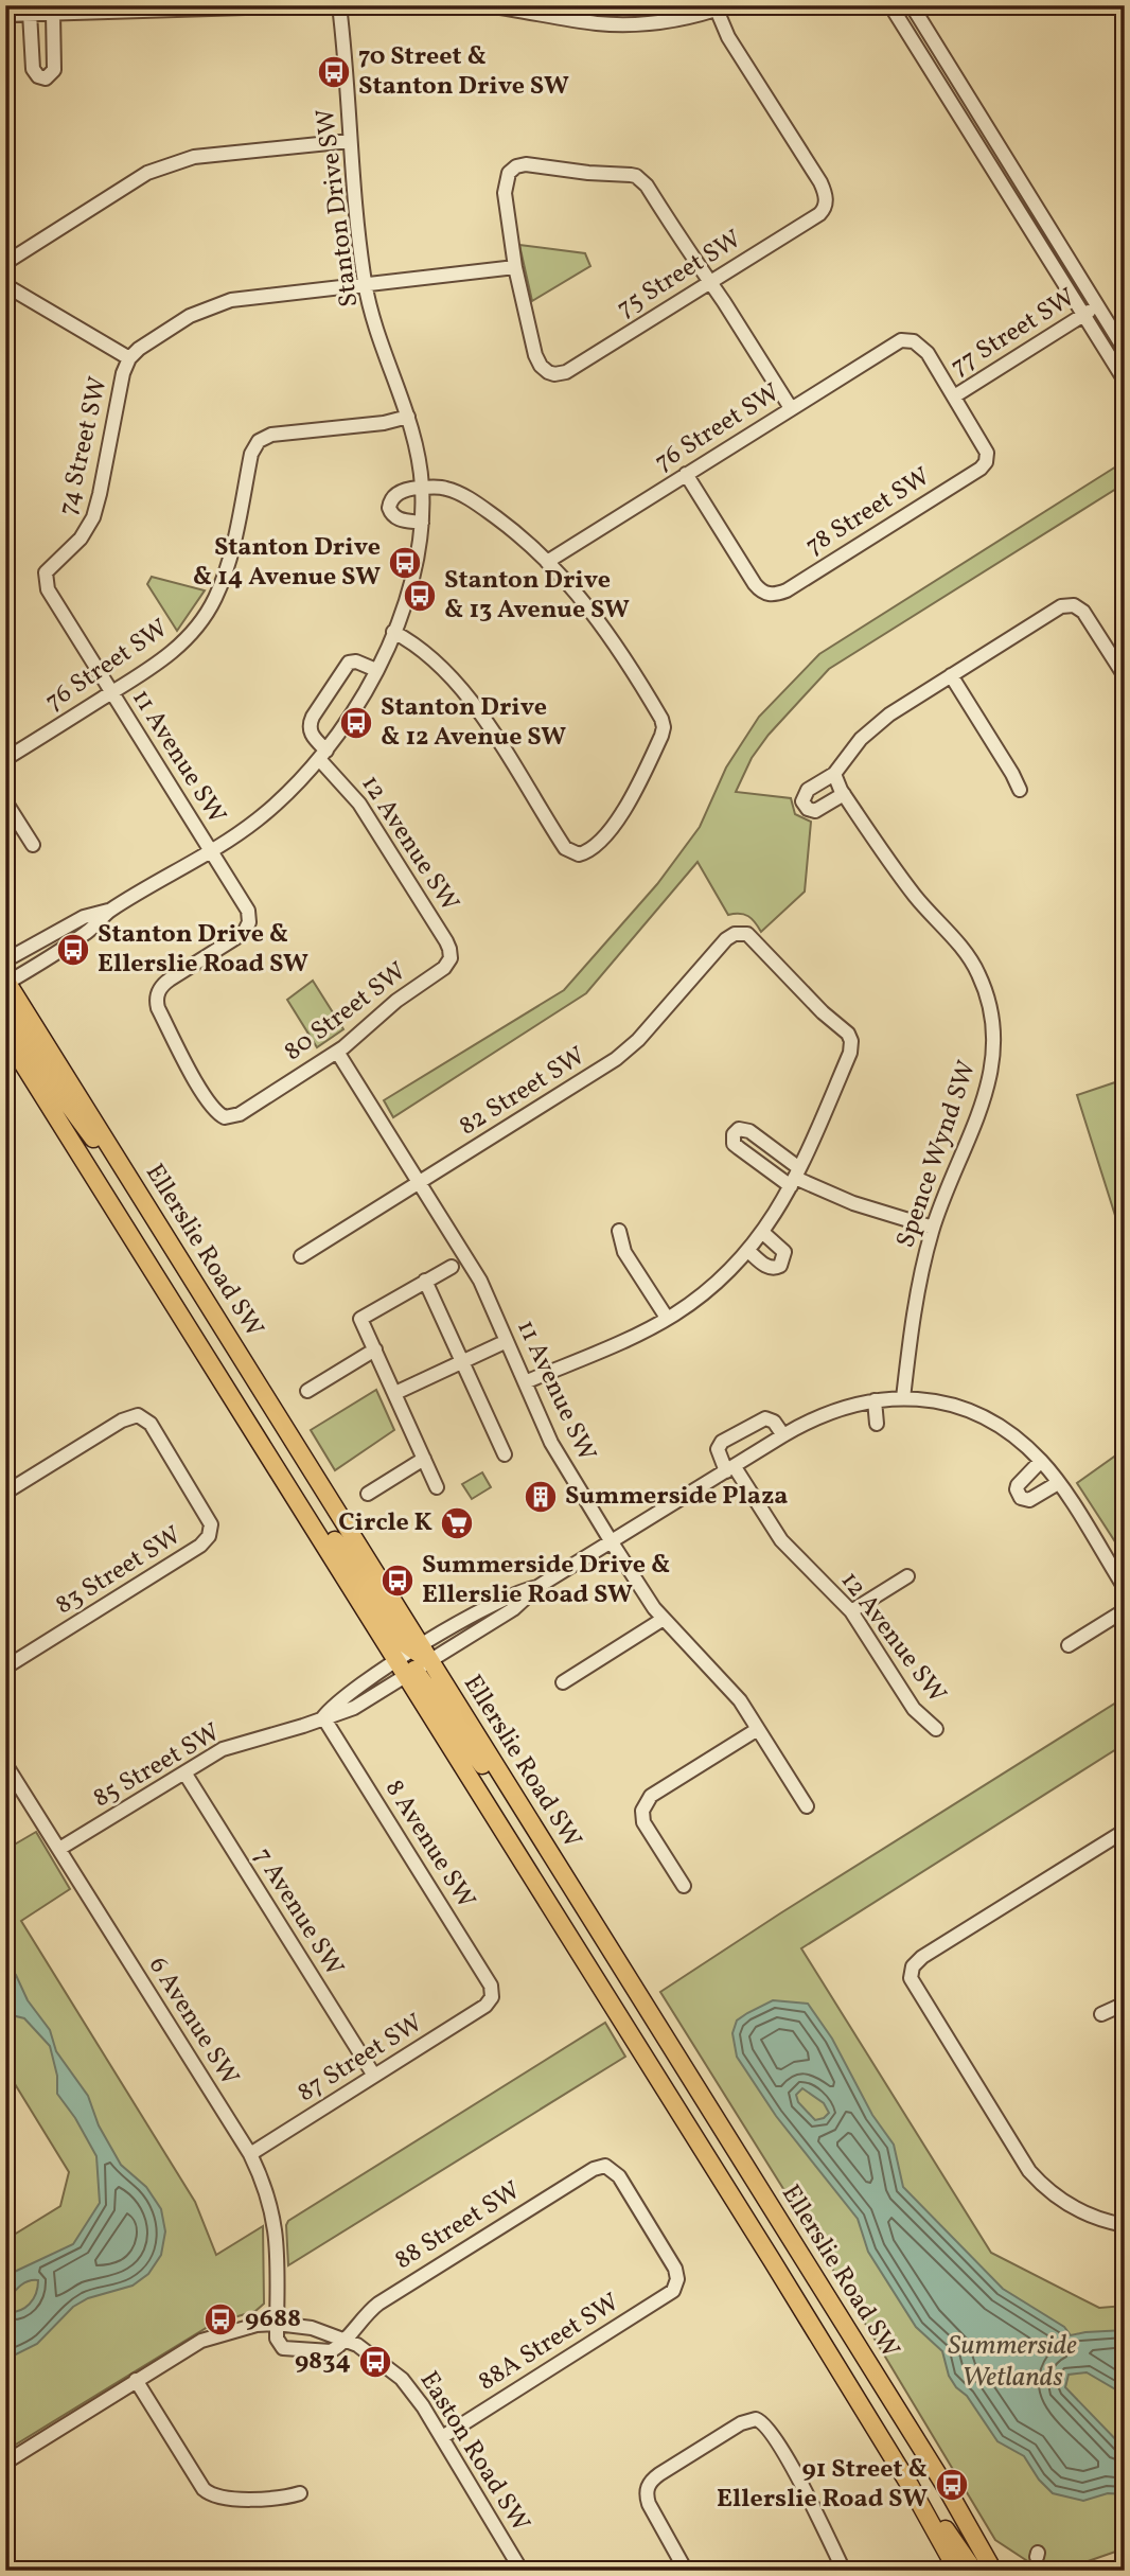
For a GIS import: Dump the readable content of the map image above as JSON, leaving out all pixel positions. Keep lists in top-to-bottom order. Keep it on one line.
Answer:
{"streets":{"main road":["Ellerslie Road SW"],"street":["Stanton Drive SW","75 Street SW","77 Street SW","76 Street SW","74 Street SW","78 Street SW","11 Avenue SW","12 Avenue SW","80 Street SW","82 Street SW","Spence Wynd SW","83 Street SW","85 Street SW","8 Avenue SW","7 Avenue SW","6 Avenue SW","87 Street SW","88 Street SW","88A Street SW","Easton Road SW"]},"crossings":[["Stanton Drive SW","76 Street SW"],["Stanton Drive SW","74 Street SW"],["Stanton Drive SW","11 Avenue SW"],["Stanton Drive SW","12 Avenue SW"],["Stanton Drive SW","Ellerslie Road SW"],["75 Street SW","74 Street SW"],["77 Street SW","76 Street SW"],["77 Street SW","78 Street SW"],["76 Street SW","78 Street SW"],["76 Street SW","11 Avenue SW"],["74 Street SW","11 Avenue SW"],["11 Avenue SW","80 Street SW"],["11 Avenue SW","82 Street SW"],["12 Avenue SW","80 Street SW"],["Ellerslie Road SW","85 Street SW"],["85 Street SW","8 Avenue SW"],["85 Street SW","7 Avenue SW"],["85 Street SW","6 Avenue SW"],["8 Avenue SW","87 Street SW"],["7 Avenue SW","87 Street SW"],["6 Avenue SW","87 Street SW"],["6 Avenue SW","Easton Road SW"],["88 Street SW","88A Street SW"],["88 Street SW","Easton Road SW"],["88A Street SW","Easton Road SW"]],"water":["Summerside Wetlands"],"places":{"bus stop":["70 Street & Stanton Drive SW","Stanton Drive & 14 Avenue SW","Stanton Drive & 13 Avenue SW","Stanton Drive & 12 Avenue SW","Stanton Drive & Ellerslie Road SW","Summerside Drive & Ellerslie Road SW","9688","9834","91 Street & Ellerslie Road SW"],"building":["Summerside Plaza"],"supermarket":["Circle K"]}}
